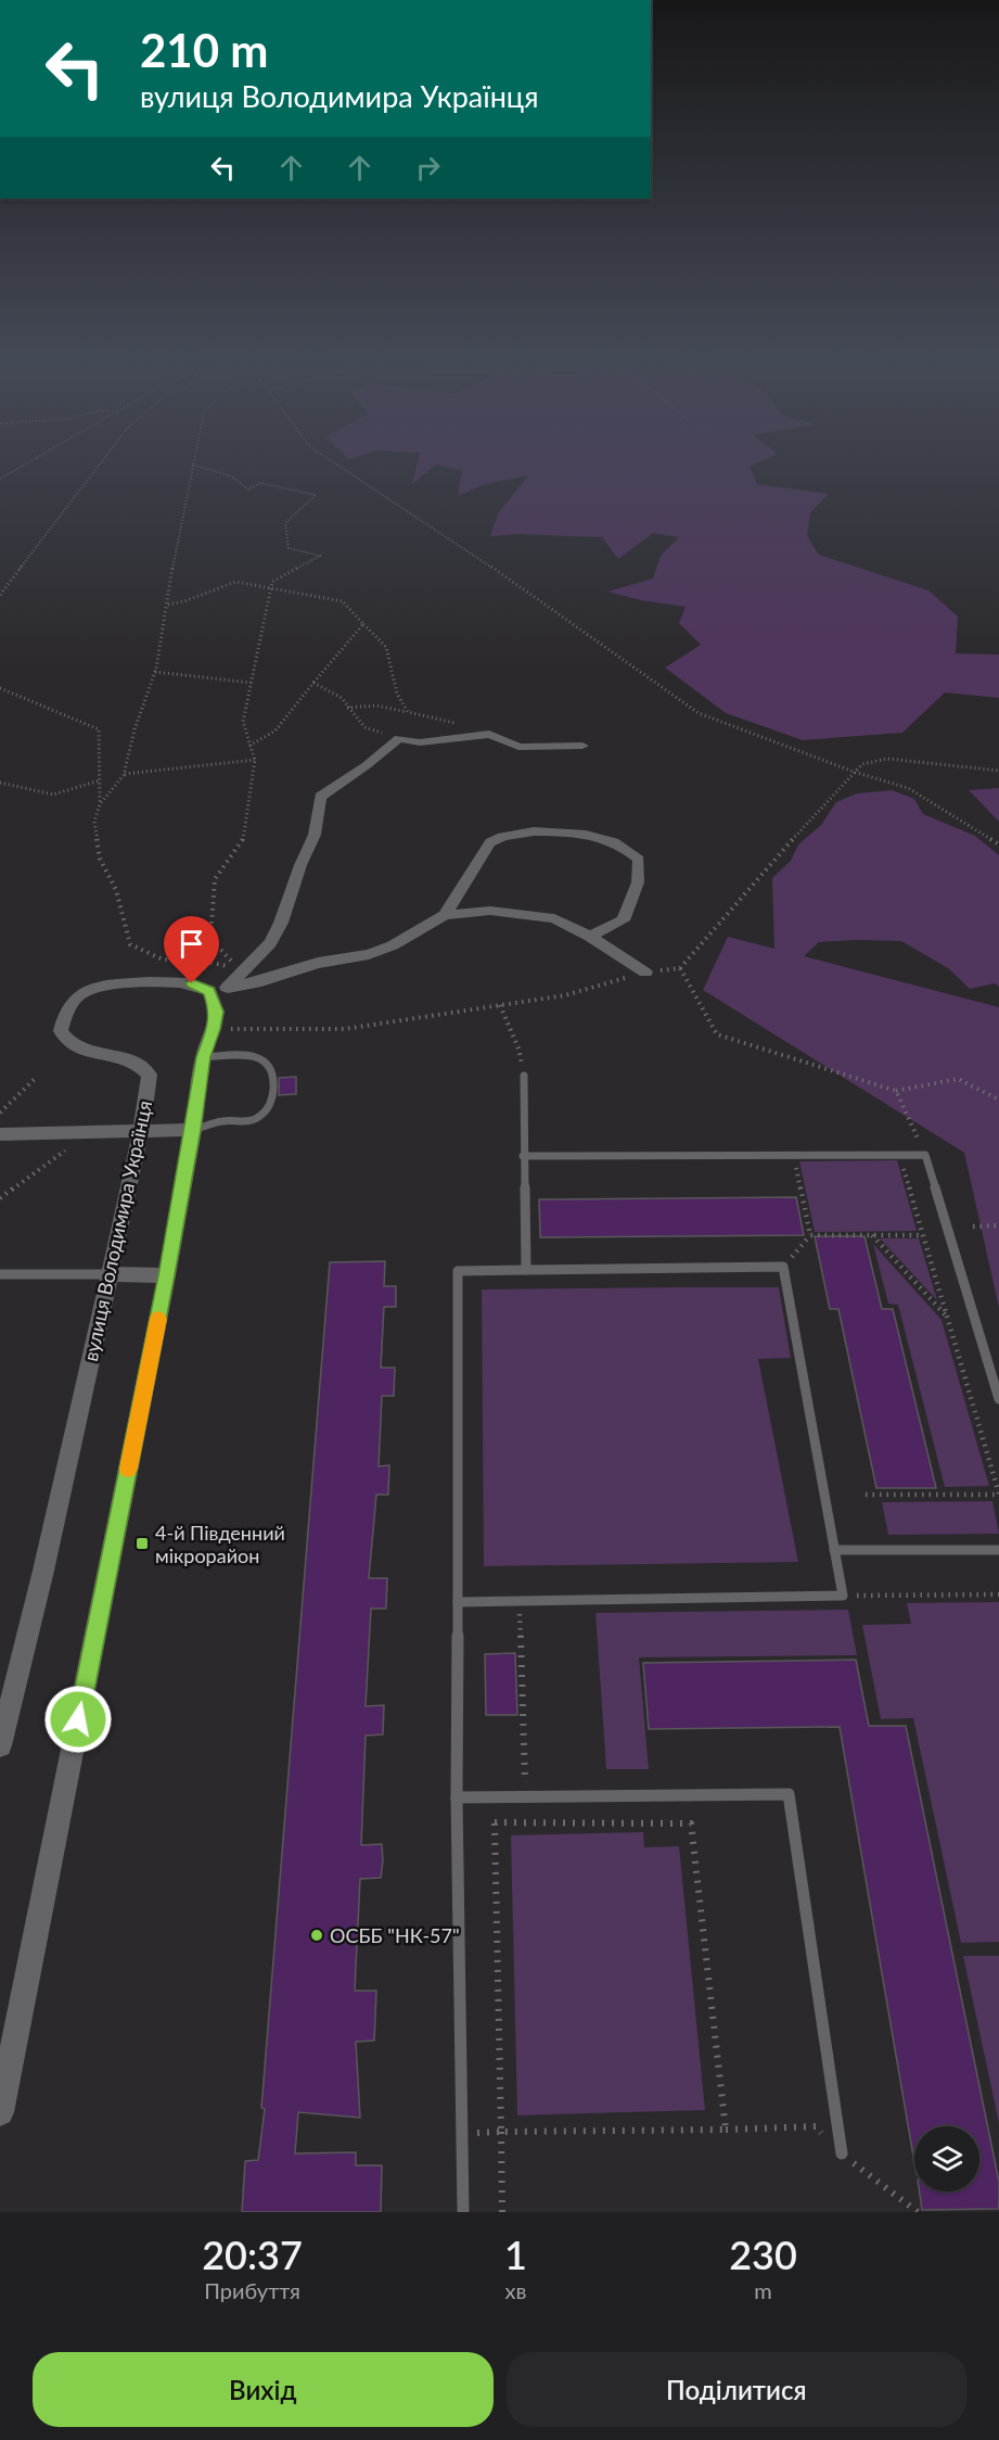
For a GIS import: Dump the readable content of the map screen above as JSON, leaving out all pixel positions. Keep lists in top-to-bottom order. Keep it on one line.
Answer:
{"streets":{"street":["вулиця Володимира Українця"]},"places":{"transit":["4-й Південний мікрорайон"],"other":["ОСББ \"НК-57\""]},"page":{"turn":["210 m","вулиця Володимира Українця"],"eta":["20:37","Прибуття","1","хв","230","m"],"buttons":["Вихід","Поділитися"]}}
